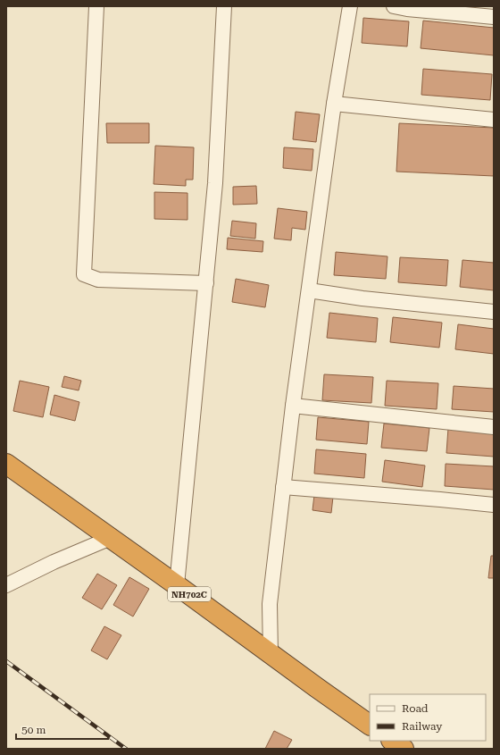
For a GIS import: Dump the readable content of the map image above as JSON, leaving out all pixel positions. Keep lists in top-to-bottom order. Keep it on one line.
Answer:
{"streets":{"highway":["NH702C"]},"legend":["Road","Railway"],"scale_bar":"50 m"}
